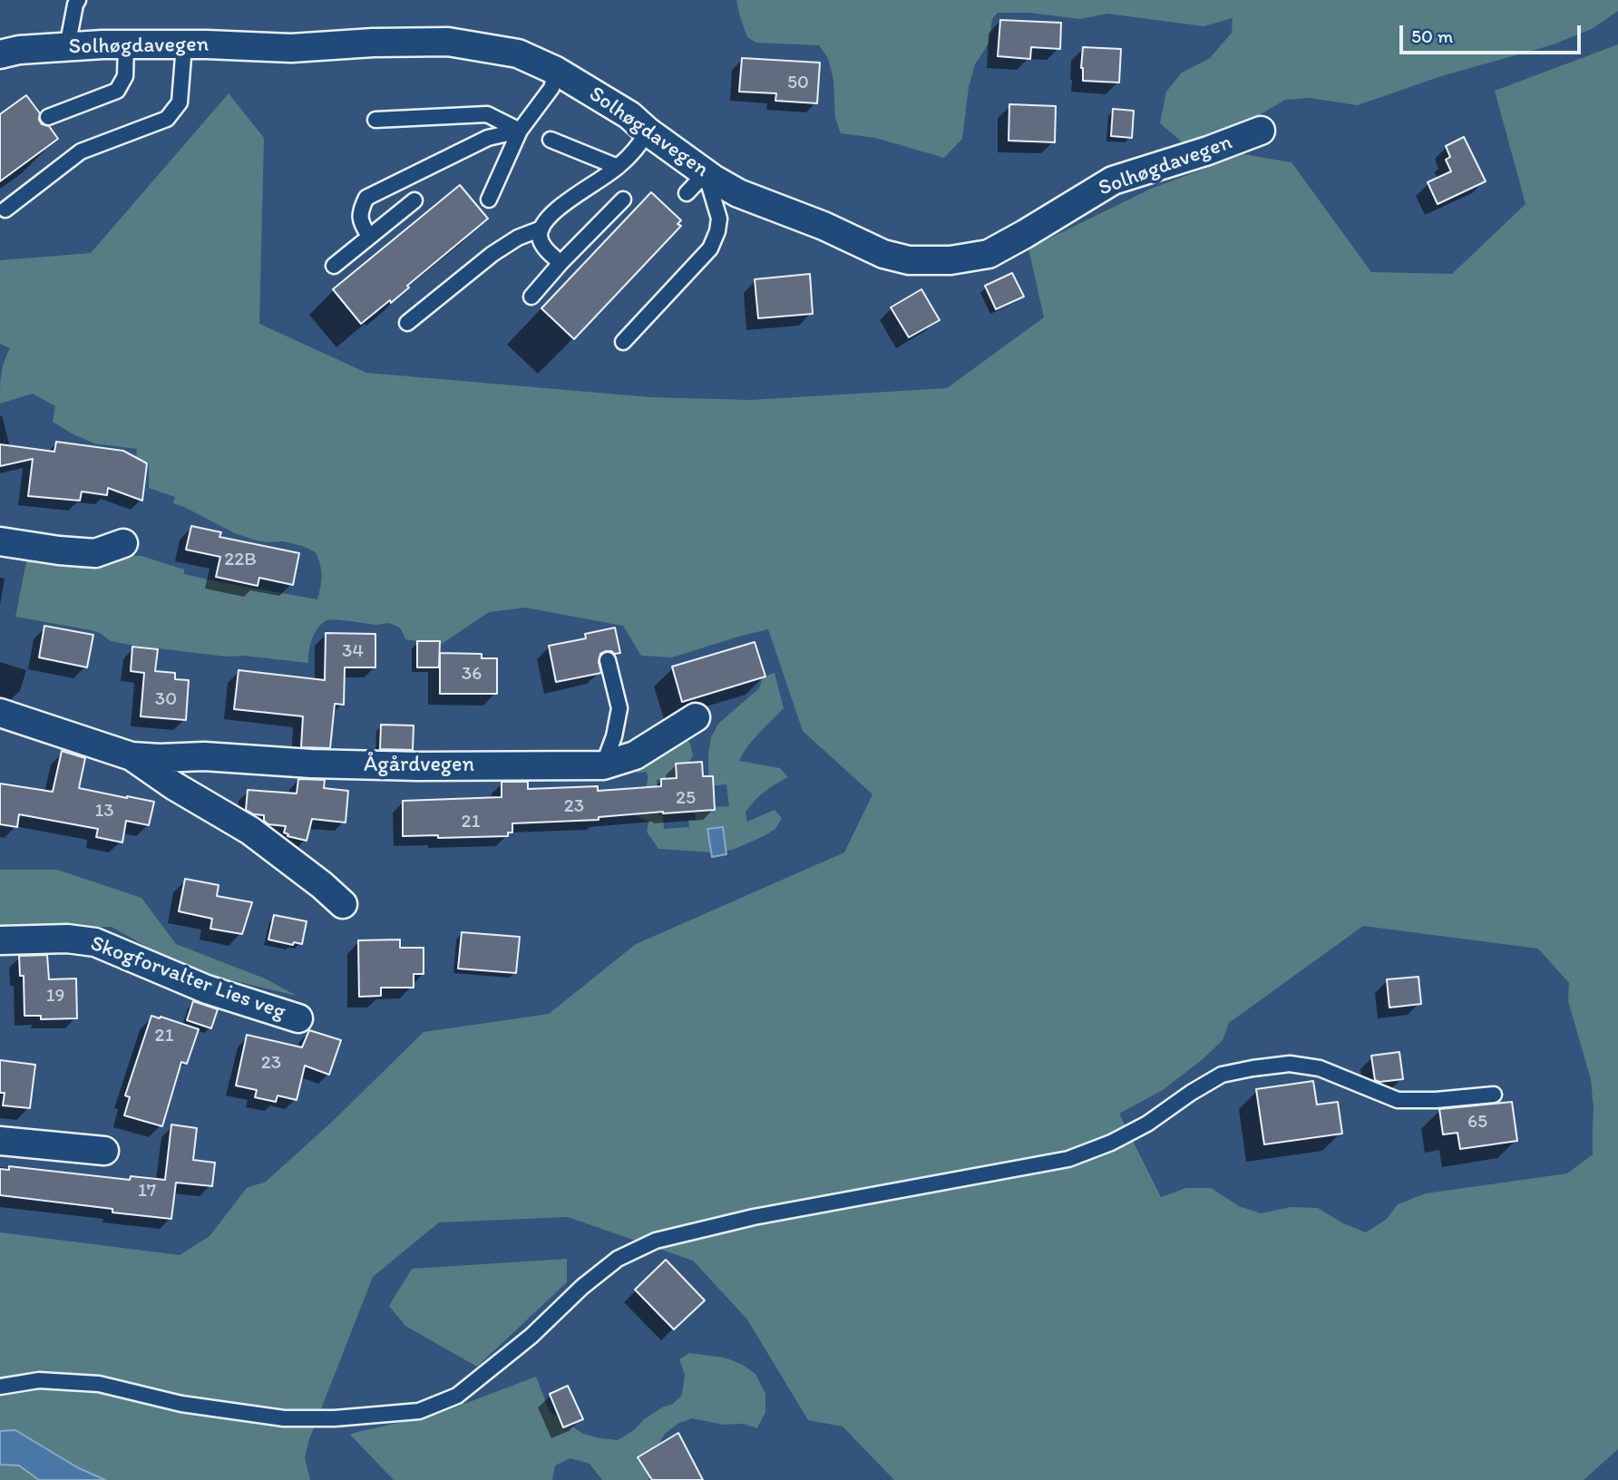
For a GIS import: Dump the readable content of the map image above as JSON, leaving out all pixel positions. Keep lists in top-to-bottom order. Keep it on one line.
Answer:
{"streets":{"street":["Solhøgdavegen","Ågårdvegen","Skogforvalter Lies veg"]},"house_numbers":["50","22B","34","36","30","25","23","13","21","19","21","23","65","17"],"scale_bar":"50 m"}
